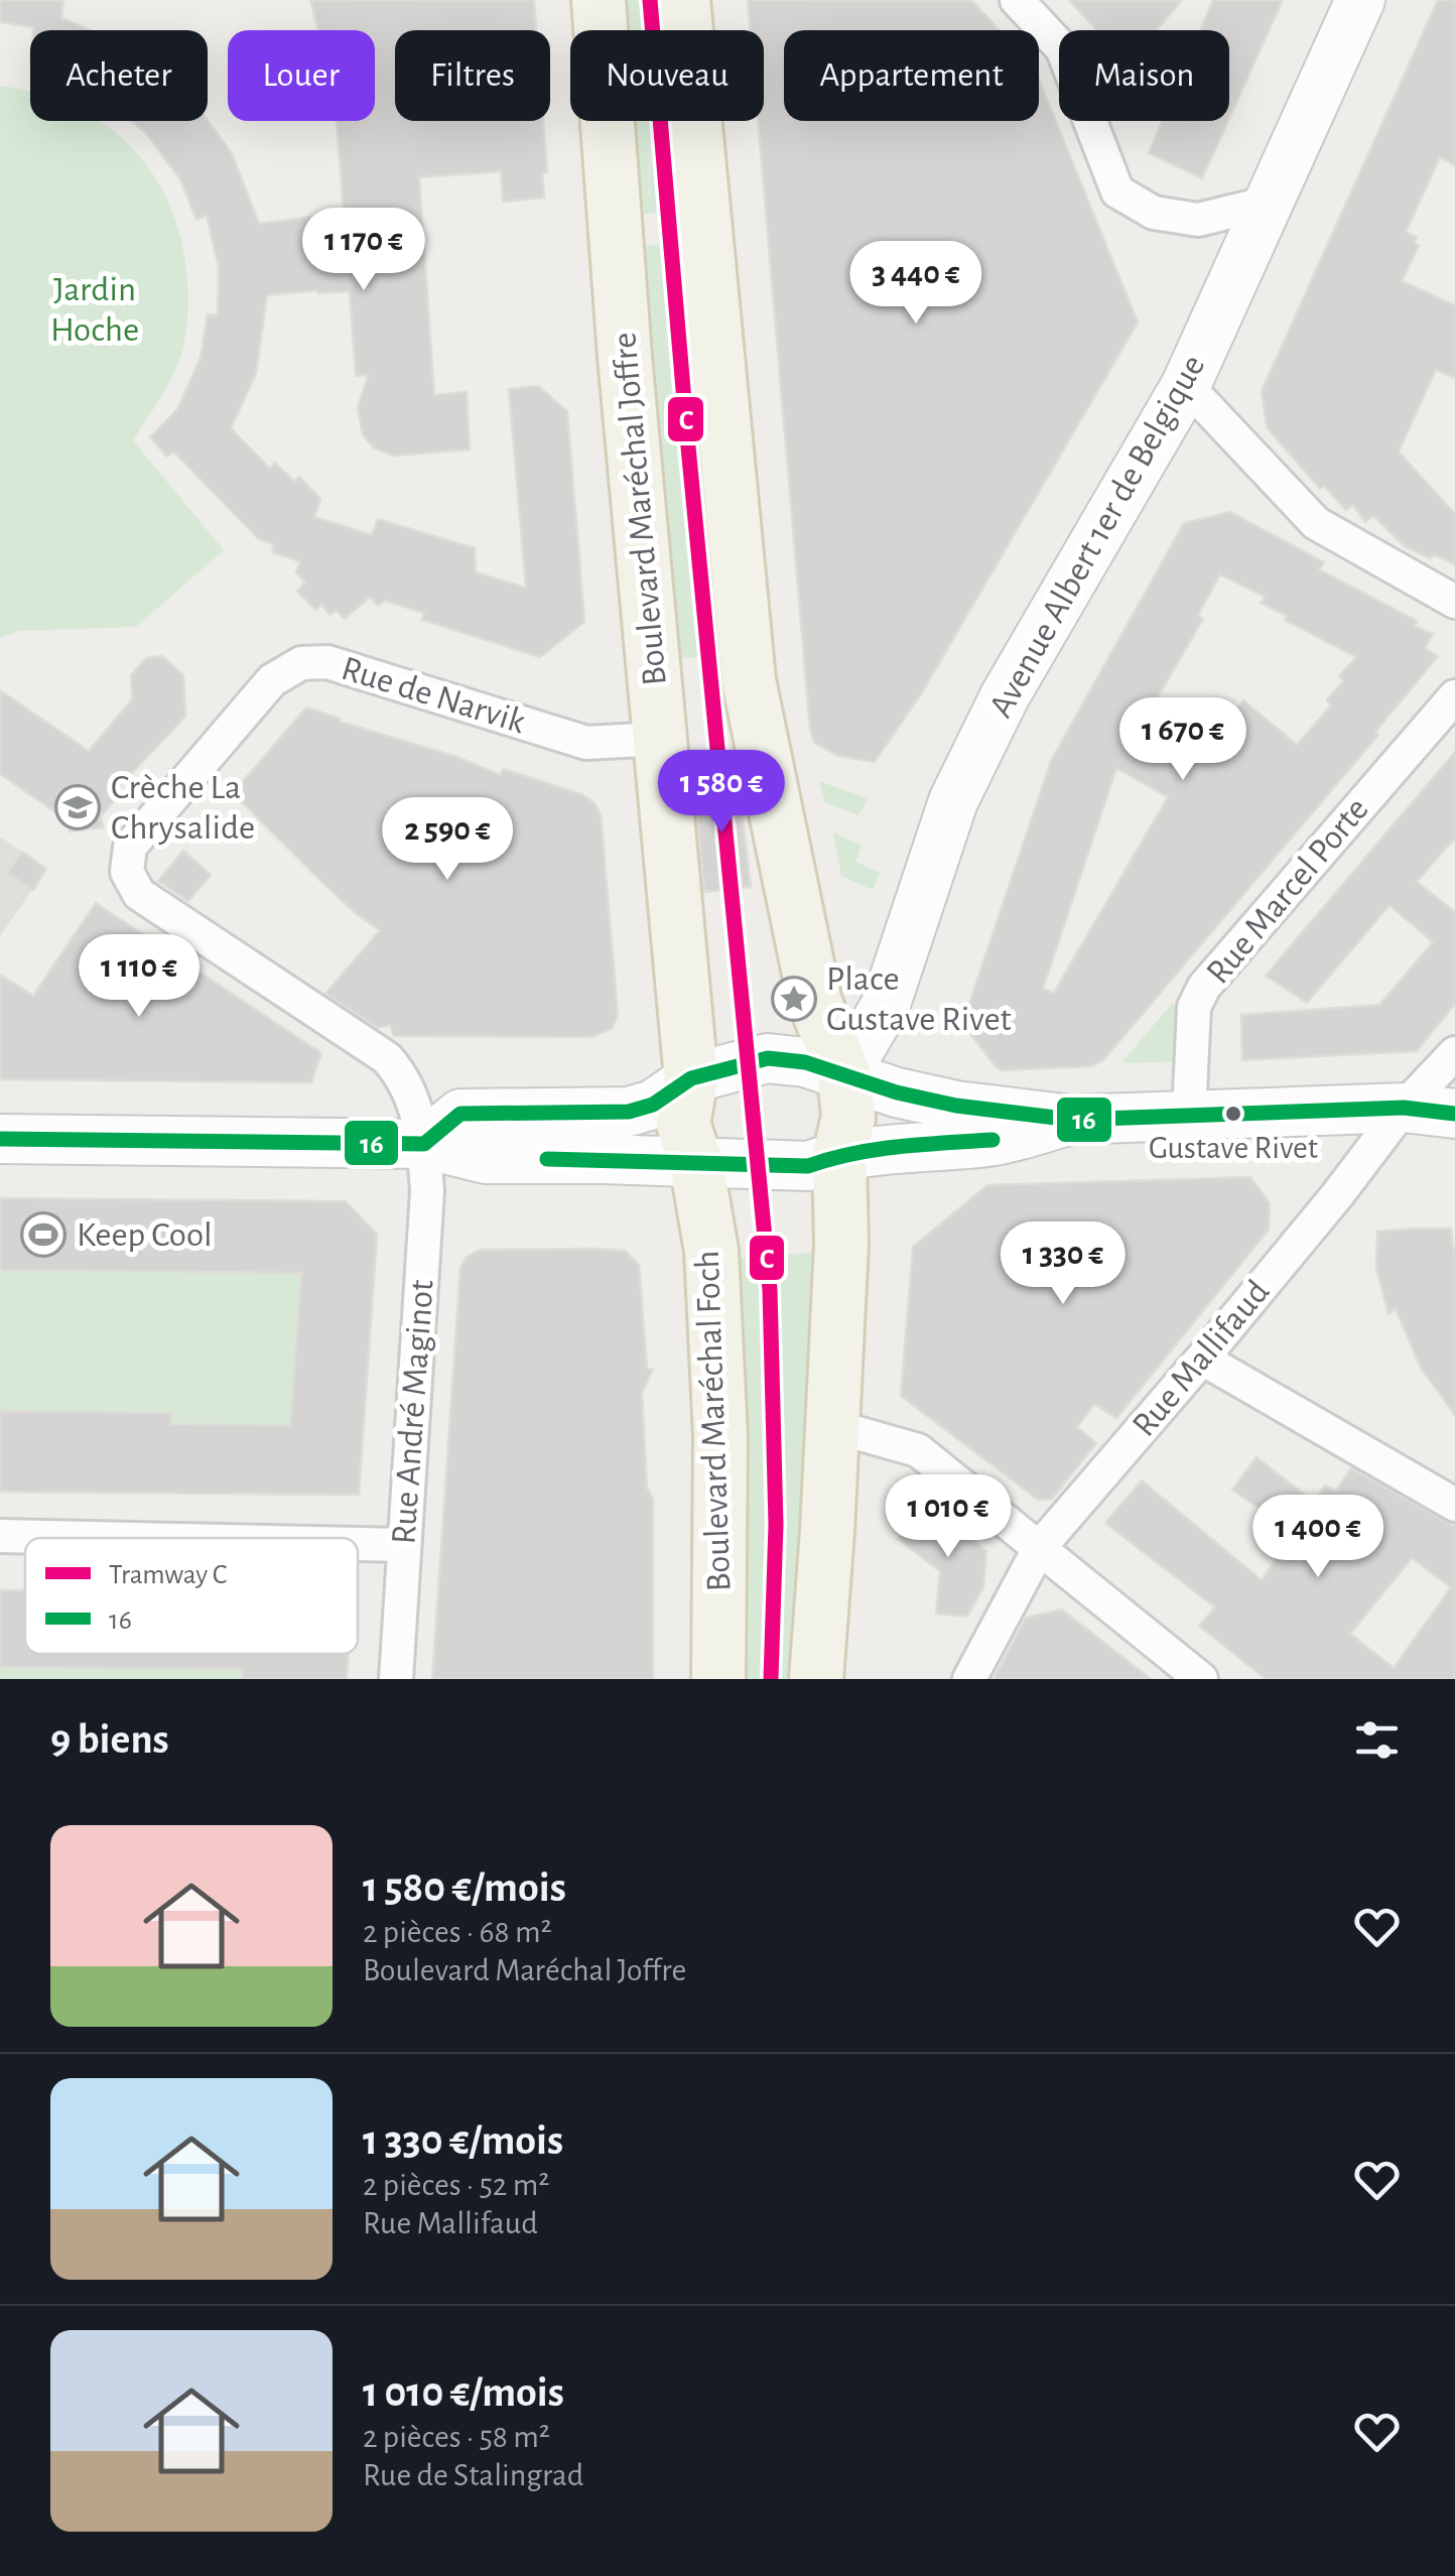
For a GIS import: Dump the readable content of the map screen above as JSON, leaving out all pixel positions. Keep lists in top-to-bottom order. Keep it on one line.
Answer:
{"streets":{"main road":["Boulevard Maréchal Joffre","Boulevard Maréchal Foch"],"street":["Avenue Albert 1er de Belgique","Rue de Narvik","Rue Marcel Porte","Rue Mallifaud","Rue André Maginot"]},"crossings":[["Boulevard Maréchal Joffre","Rue de Narvik"],["Rue de Narvik","Rue André Maginot"]],"parks":["Jardin Hoche"],"places":{"school or university":["Crèche La Chrysalide"],"place":["Place Gustave Rivet"],"other":["Gustave Rivet"],"sports":["Keep Cool"]},"lines":["tram line C","transit line 16"],"legend":["Tramway C","16"],"page":{"chip":["Acheter","Louer","Filtres","Nouveau","Appartement","Maison"],"price":["1 170 €","3 440 €","1 670 €","1 580 €","2 590 €","1 110 €","1 330 €","1 010 €","1 400 €"],"heading":"9 biens","list":[{"name":"1 580 €/mois","note":"2 pièces · 68 m² · Boulevard Maréchal Joffre"},{"name":"1 330 €/mois","note":"2 pièces · 52 m² · Rue Mallifaud"},{"name":"1 010 €/mois","note":"2 pièces · 58 m² · Rue de Stalingrad"}]}}
